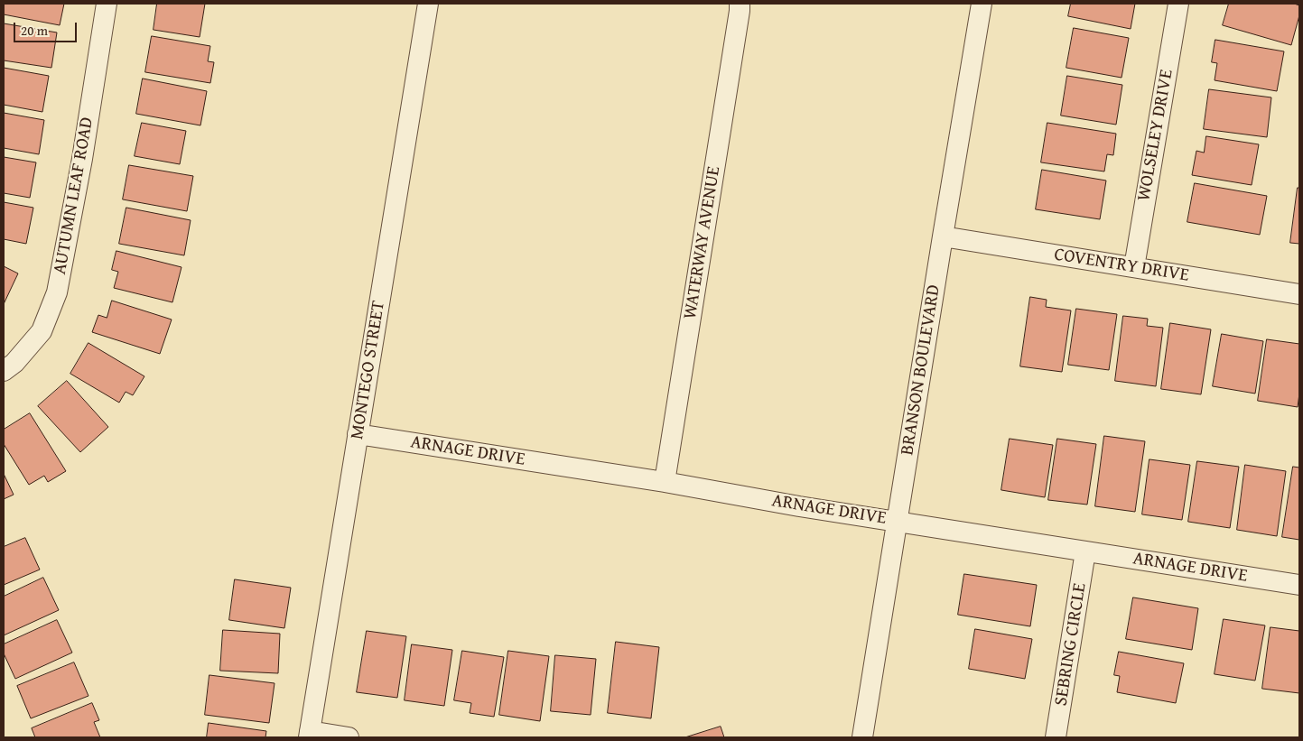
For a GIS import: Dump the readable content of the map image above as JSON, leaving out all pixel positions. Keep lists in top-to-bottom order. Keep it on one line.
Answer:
{"streets":{"street":["WOLSELEY DRIVE","AUTUMN LEAF ROAD","WATERWAY AVENUE","COVENTRY DRIVE","MONTEGO STREET","BRANSON BOULEVARD","ARNAGE DRIVE","SEBRING CIRCLE"]},"crossings":[["WOLSELEY DRIVE","COVENTRY DRIVE"],["WATERWAY AVENUE","ARNAGE DRIVE"],["COVENTRY DRIVE","BRANSON BOULEVARD"],["MONTEGO STREET","ARNAGE DRIVE"],["BRANSON BOULEVARD","ARNAGE DRIVE"],["ARNAGE DRIVE","SEBRING CIRCLE"]],"scale_bar":"20 m"}
